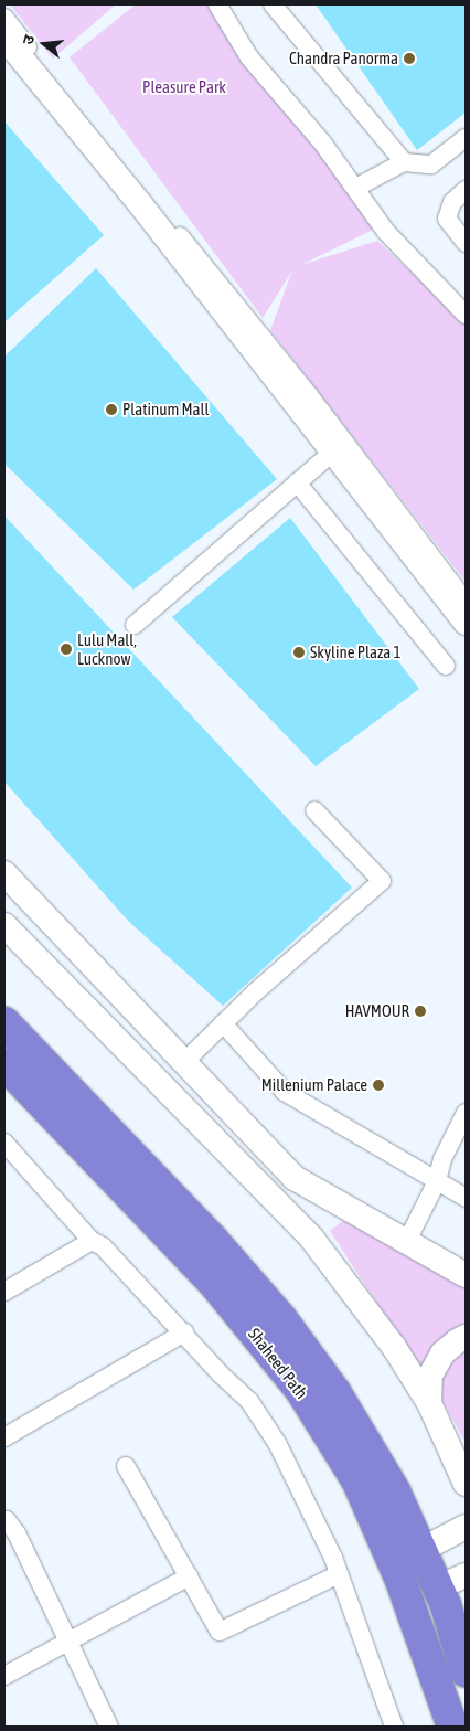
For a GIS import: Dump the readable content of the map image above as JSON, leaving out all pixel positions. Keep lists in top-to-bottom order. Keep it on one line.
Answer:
{"streets":{"highway":["Shaheed Path"]},"parks":["Pleasure Park"],"places":["Chandra Panorma","Platinum Mall","Lulu Mall, Lucknow","Skyline Plaza 1","HAVMOUR","Millenium Palace"],"north":"left"}
